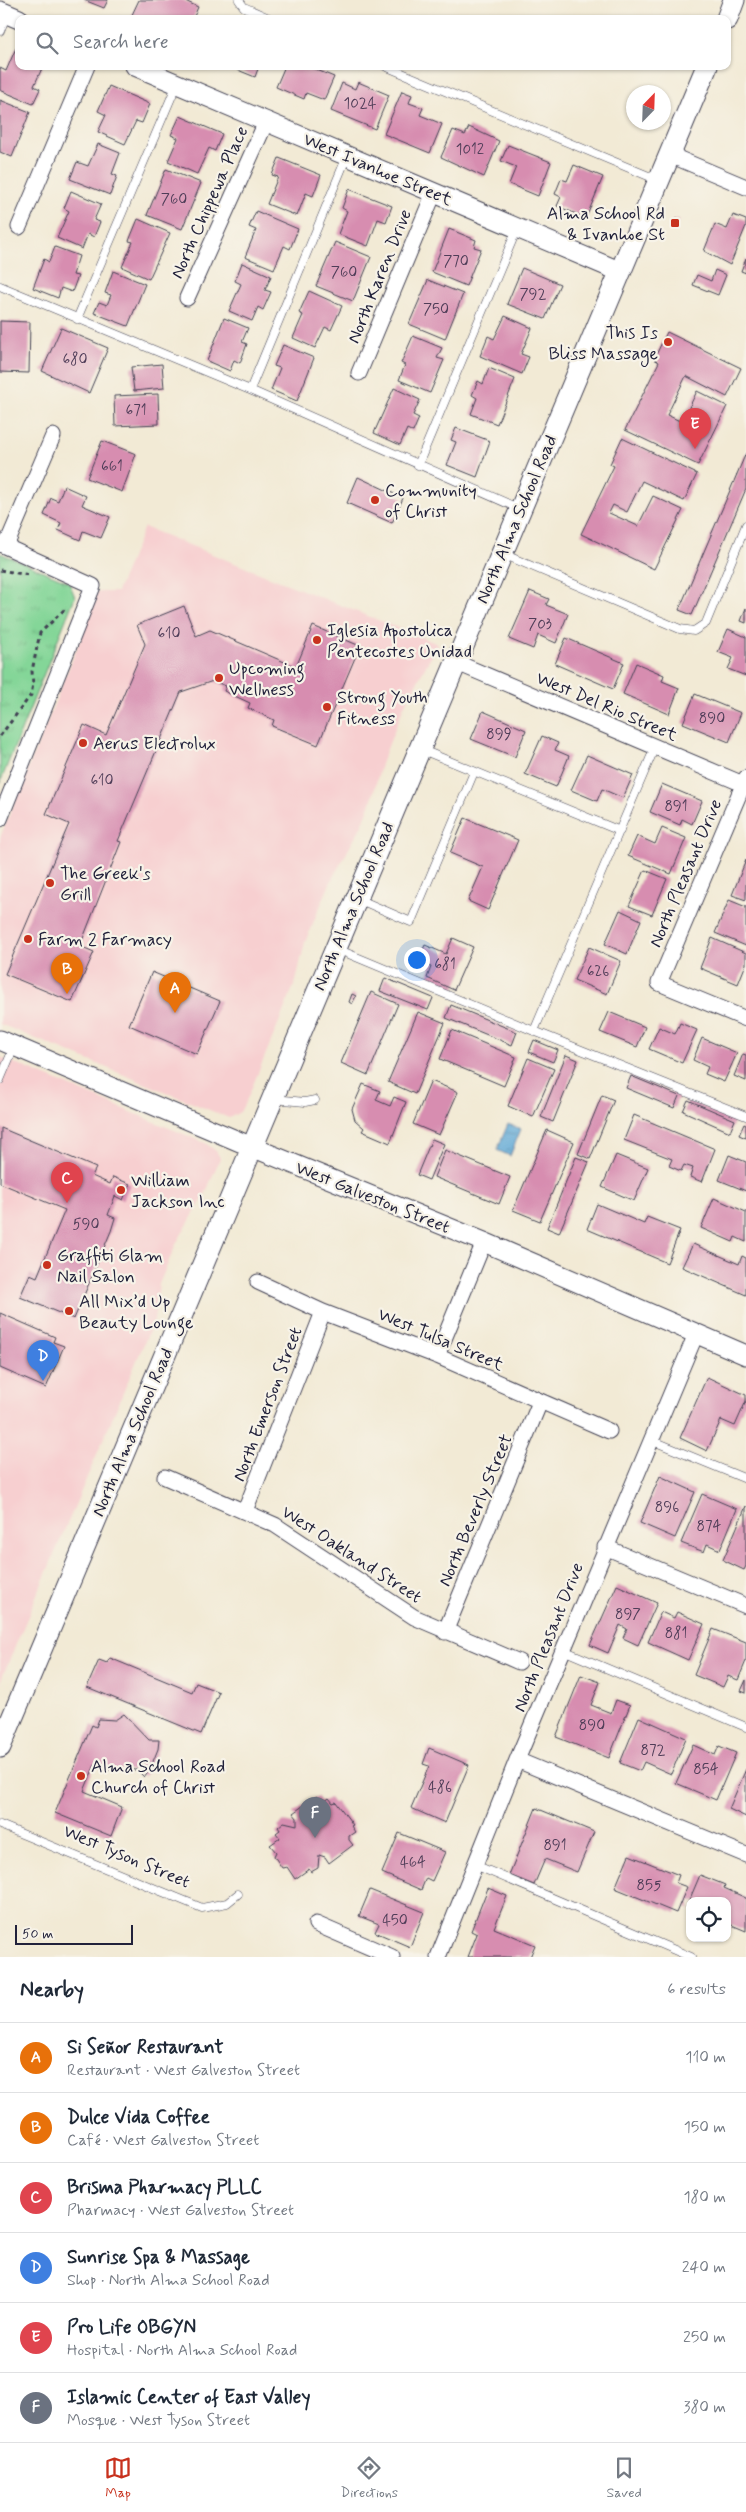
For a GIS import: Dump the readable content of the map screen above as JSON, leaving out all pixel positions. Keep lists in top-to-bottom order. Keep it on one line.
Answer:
{"streets":{"main road":["North Alma School Road"],"street":["West Ivanhoe Street","North Chippewa Place","North Karen Drive","West Del Rio Street","North Pleasant Drive","West Galveston Street","West Tulsa Street","North Emerson Street","North Beverly Street","West Oakland Street"],"lane":["West Tyson Street"]},"crossings":[["West Ivanhoe Street","North Chippewa Place"],["West Ivanhoe Street","North Karen Drive"],["West Ivanhoe Street","North Alma School Road"],["North Alma School Road","West Del Rio Street"],["North Alma School Road","West Galveston Street"],["West Del Rio Street","North Pleasant Drive"],["North Pleasant Drive","West Galveston Street"],["West Tulsa Street","North Emerson Street"],["West Tulsa Street","North Beverly Street"],["North Emerson Street","West Oakland Street"],["North Beverly Street","West Oakland Street"]],"places":{"transit":["Alma School Rd & Ivanhoe St"],"other":["This Is Bliss Massage","Community of Christ","Iglesia Apostolica Pentecostes Unidad","Upcoming Wellness","Strong Youth Fitness","Aerus Electrolux","The Greek's Grill","Farm 2 Farmacy","William Jackson Inc","Graffiti Glam Nail Salon","All Mix’d Up Beauty Lounge","Alma School Road Church of Christ"]},"house_numbers":["1024","1012","760","770","760","792","750","680","671","661","703","610","890","899","610","891","681","626","590","896","874","897","881","890","872","854","486","891","464","855","450"],"scale_bar":"50 m","north":"top right","page":{"search":"Search here","pins":["E","B","A","C","D","F"],"scale":"50 m","heading":["Nearby","6 results"],"list":[{"mark":"A","name":"Si Señor Restaurant","note":"Restaurant · West Galveston Street","value":"110 m"},{"mark":"B","name":"Dulce Vida Coffee","note":"Café · West Galveston Street","value":"150 m"},{"mark":"C","name":"Brisma Pharmacy PLLC","note":"Pharmacy · West Galveston Street","value":"180 m"},{"mark":"D","name":"Sunrise Spa & Massage","note":"Shop · North Alma School Road","value":"240 m"},{"mark":"E","name":"Pro Life OBGYN","note":"Hospital · North Alma School Road","value":"250 m"},{"mark":"F","name":"Islamic Center of East Valley","note":"Mosque · West Tyson Street","value":"380 m"}],"nav":["Map","Directions","Saved"]}}
